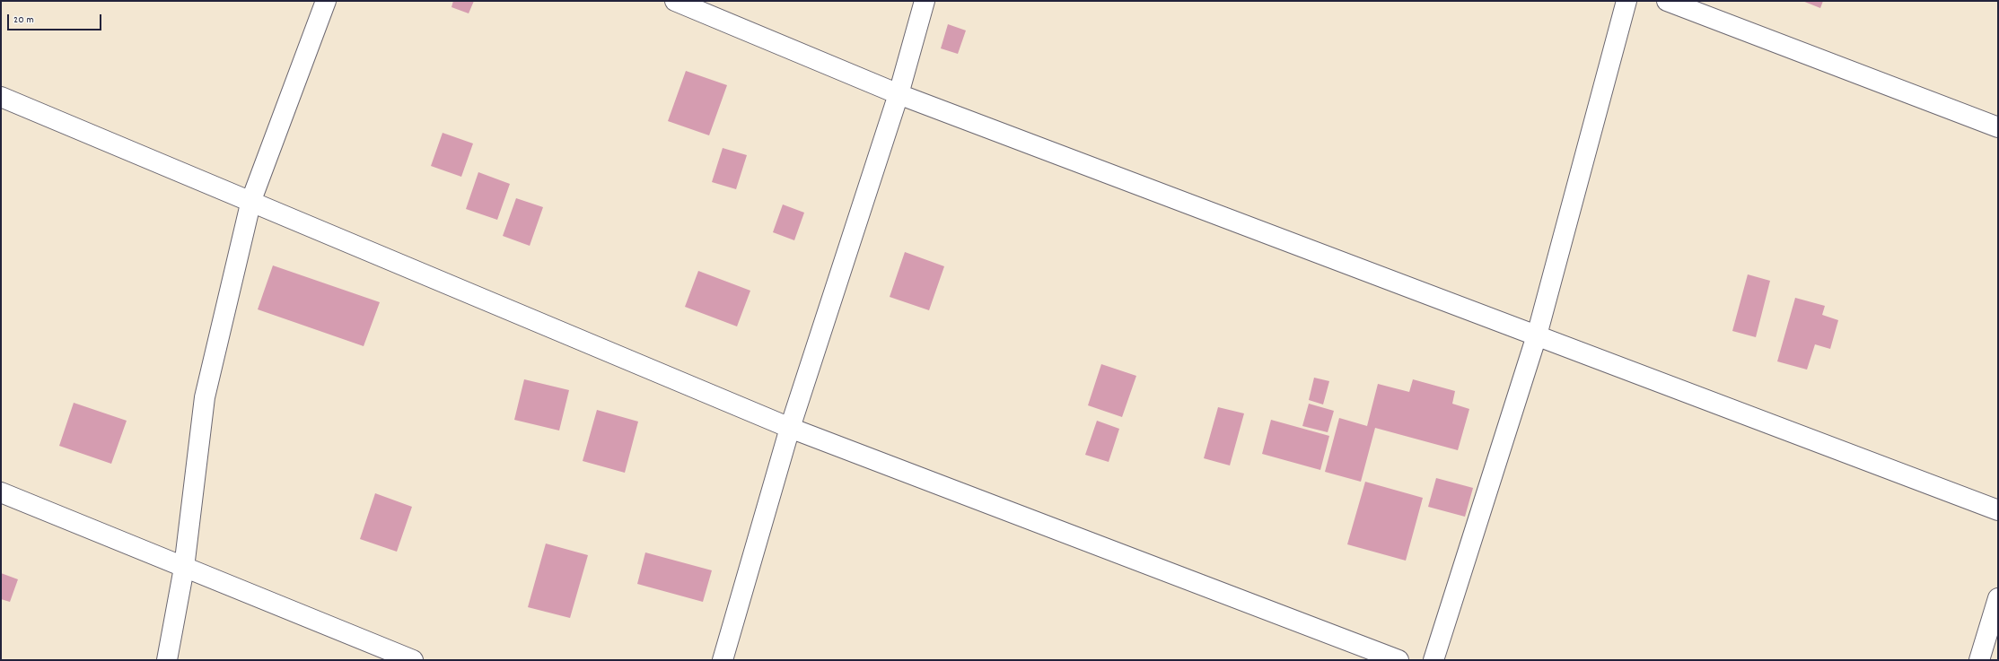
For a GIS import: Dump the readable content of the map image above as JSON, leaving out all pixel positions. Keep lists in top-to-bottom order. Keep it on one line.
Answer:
{"scale_bar":"20 m"}
